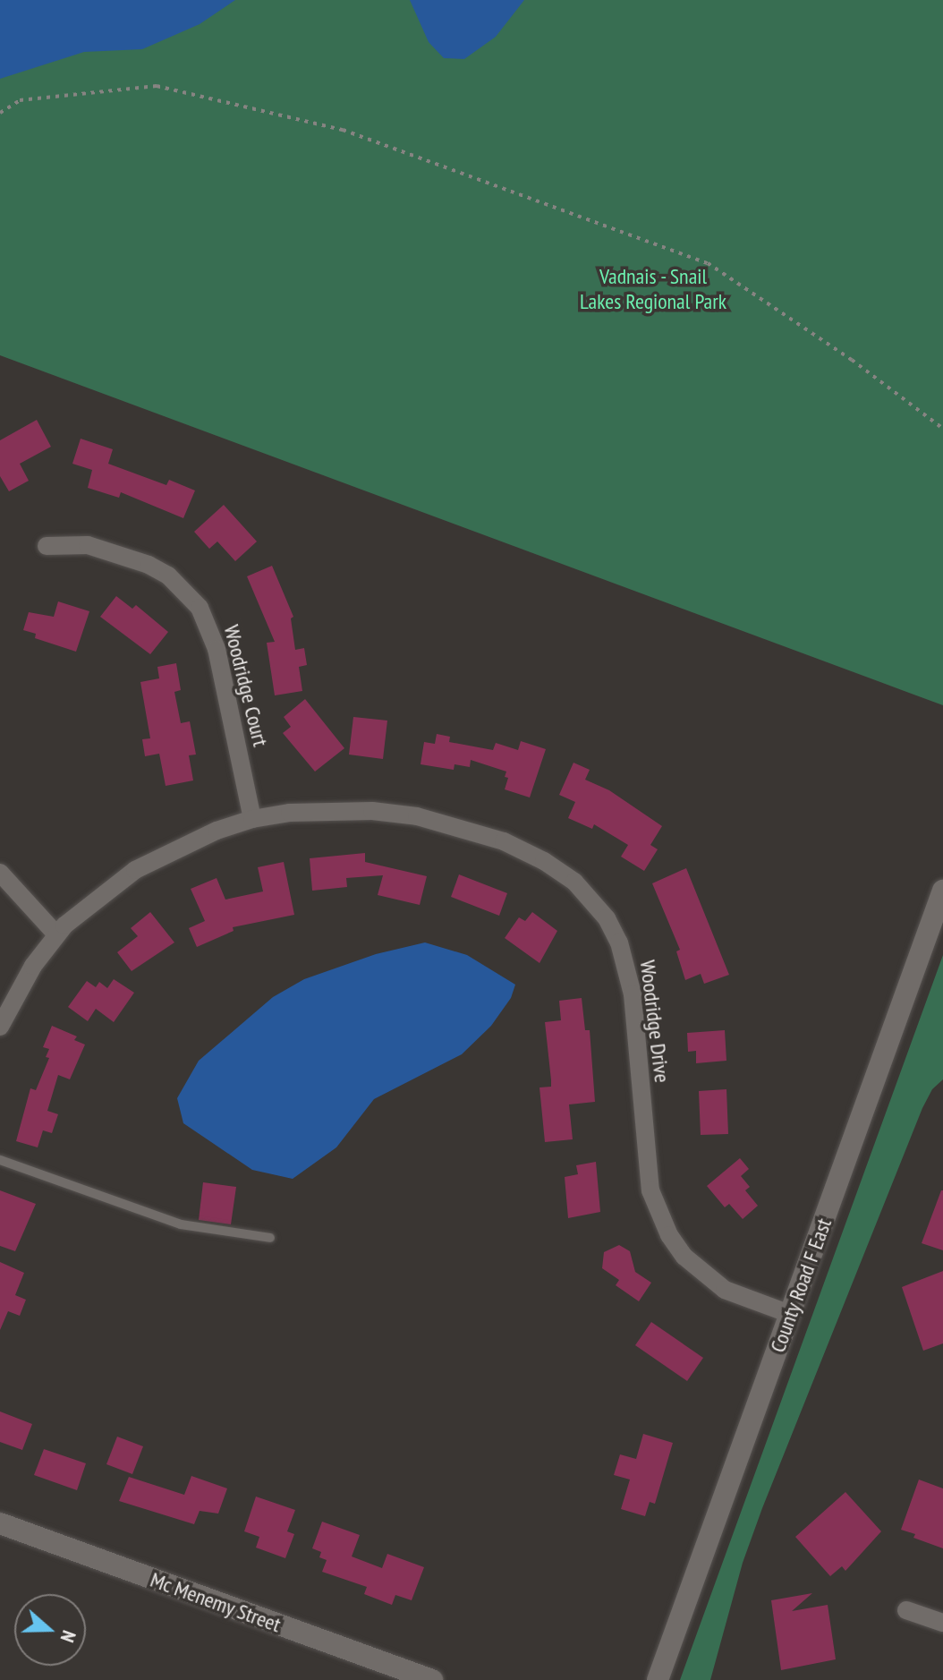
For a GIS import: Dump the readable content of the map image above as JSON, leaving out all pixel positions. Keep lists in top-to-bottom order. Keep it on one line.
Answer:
{"streets":{"street":["Woodridge Court","Woodridge Drive","County Road F East","Mc Menemy Street"]},"crossings":[["Woodridge Court","Woodridge Drive"],["Woodridge Drive","County Road F East"]],"parks":["Vadnais - Snail Lakes Regional Park"],"north":"right"}
